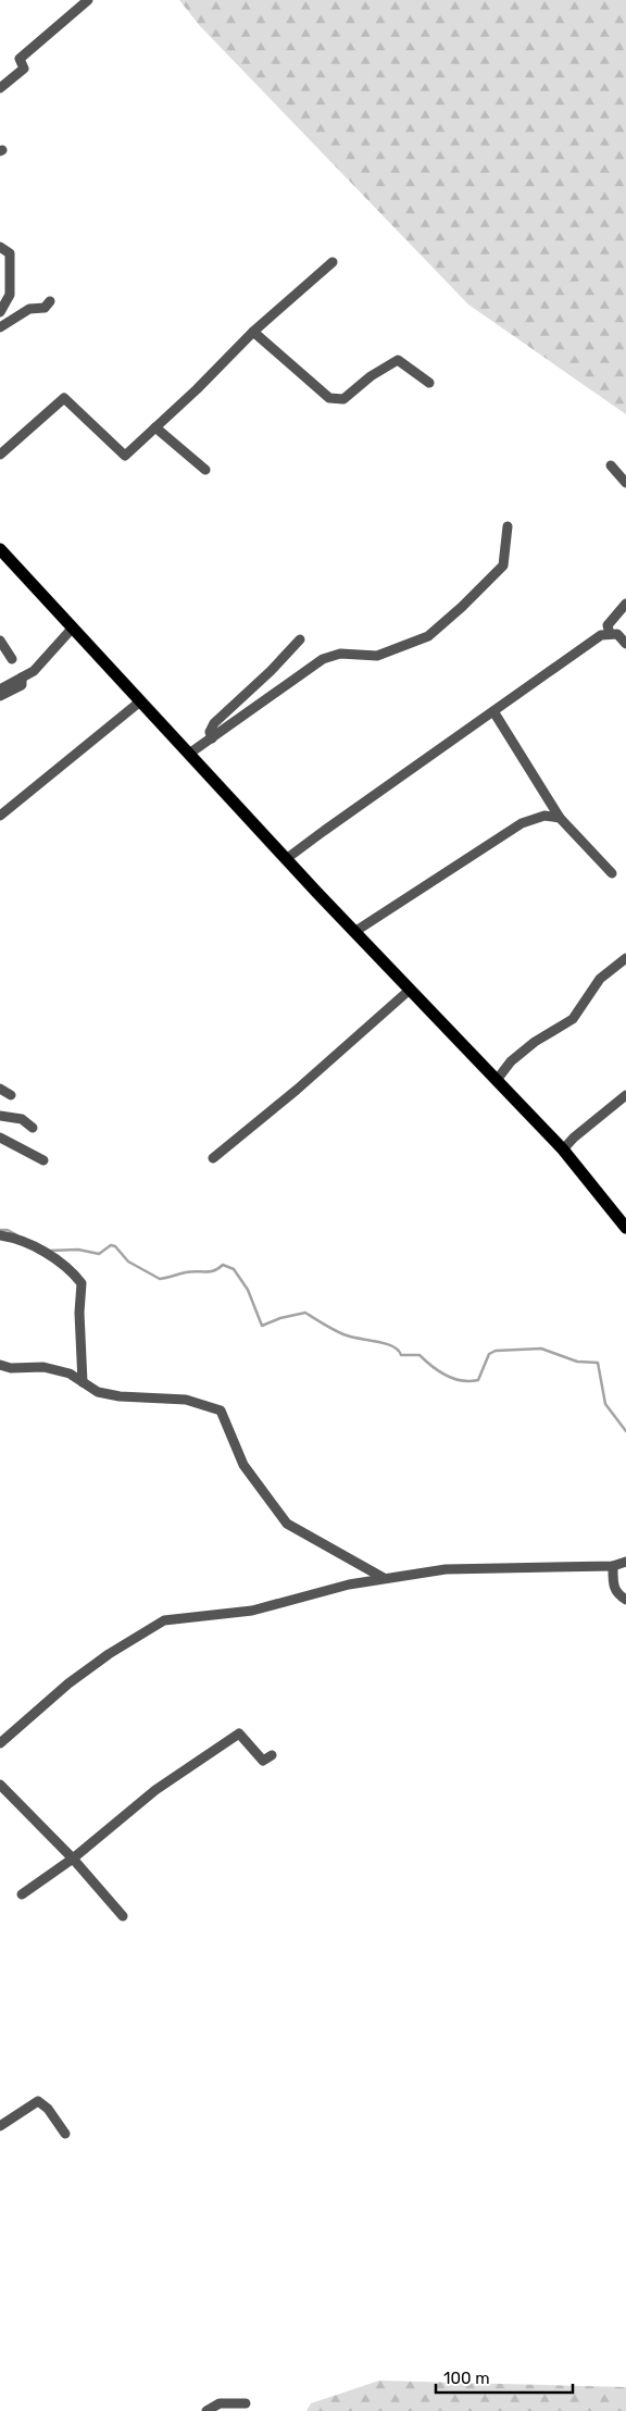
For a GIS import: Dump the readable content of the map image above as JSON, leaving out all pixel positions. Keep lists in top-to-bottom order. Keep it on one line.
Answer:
{"scale_bar":"100 m"}
